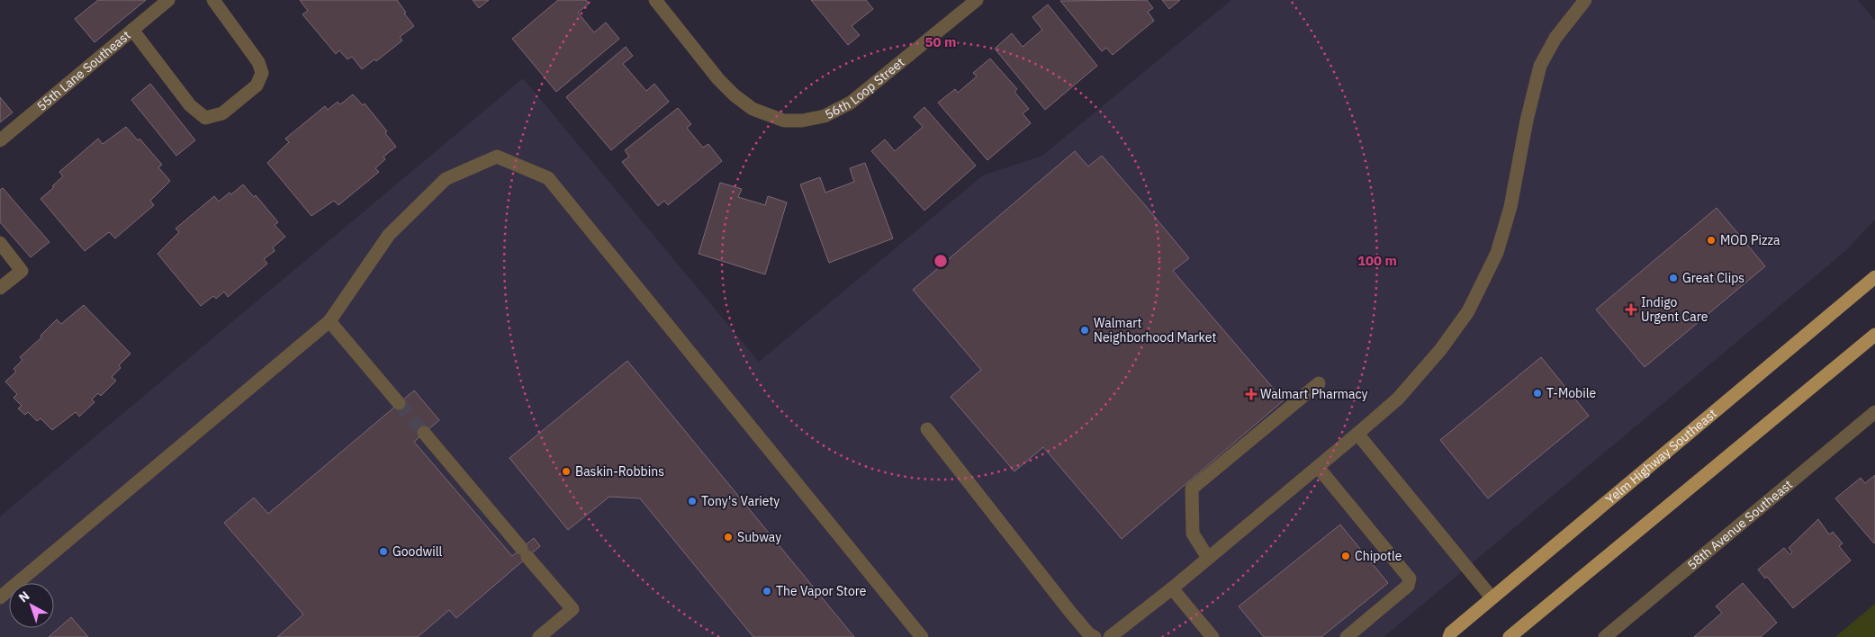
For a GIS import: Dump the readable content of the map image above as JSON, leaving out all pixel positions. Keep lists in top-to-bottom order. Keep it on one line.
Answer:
{"streets":{"main road":["Yelm Highway Southeast"],"street":["55th Lane Southeast","56th Loop Street","58th Avenue Southeast"]},"places":{"other":["MOD Pizza","Great Clips","Walmart Neighborhood Market","T-Mobile","Baskin-Robbins","Tony's Variety","Subway","Goodwill","Chipotle","The Vapor Store"],"health":["Indigo Urgent Care","Walmart Pharmacy"]},"north":"top left","rings":["50 m","100 m"]}
